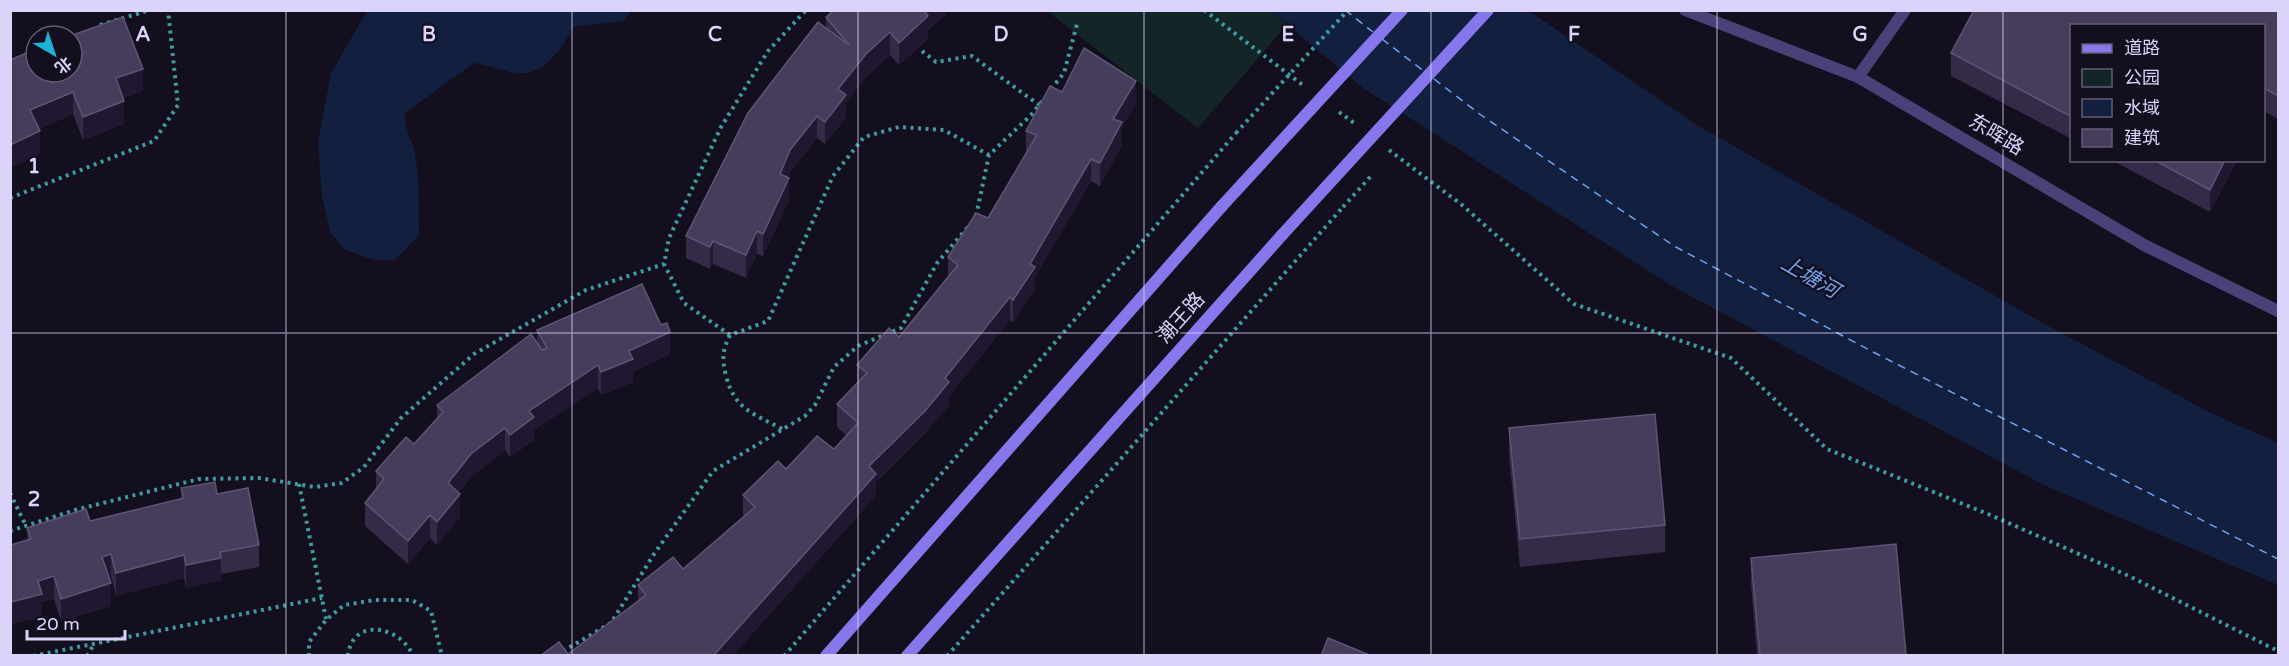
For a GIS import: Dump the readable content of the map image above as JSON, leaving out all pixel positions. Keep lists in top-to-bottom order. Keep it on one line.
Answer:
{"streets":{"main road":["潮王路"],"street":["东晖路"]},"water":["上塘河"],"legend":["道路","公园","水域","建筑"],"scale_bar":"20 m","north":"bottom right","grid":{"columns":["A","B","C","D","E","F","G"],"rows":["1","2"]}}
